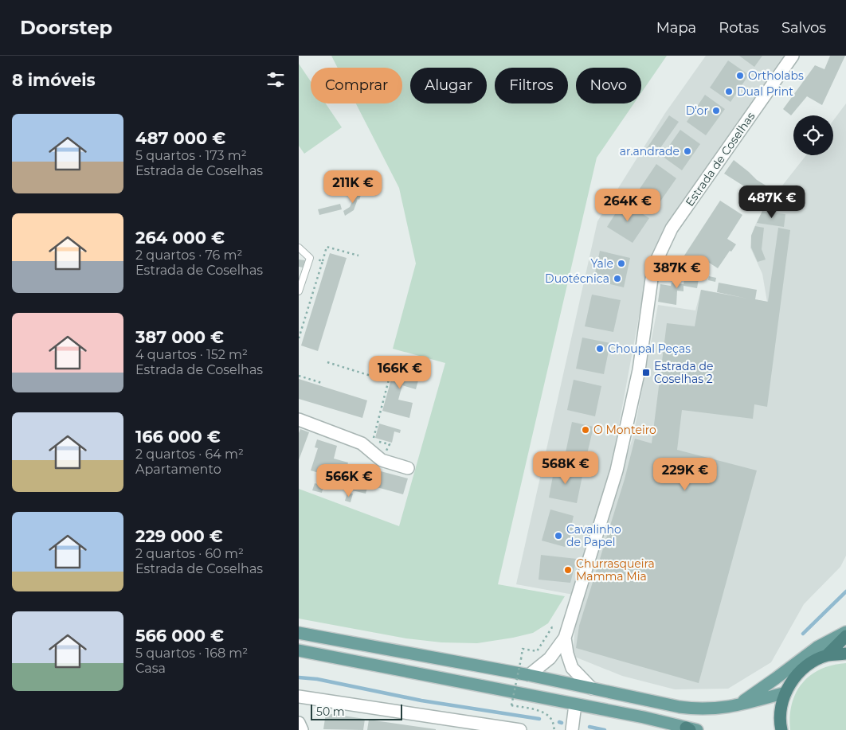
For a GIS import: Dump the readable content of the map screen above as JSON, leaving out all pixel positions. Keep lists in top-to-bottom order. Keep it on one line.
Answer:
{"streets":{"street":["Estrada de Coselhas"]},"places":{"other":["Ortholabs","Dual Print","D'or","ar.andrade","Yale","Duotécnica","Choupal Peças","O Monteiro","Cavalinho de Papel","Churrasqueira Mamma Mia"],"transit":["Estrada de Coselhas 2"]},"scale_bar":"50 m","page":{"header":"Doorstep","nav":["Mapa","Rotas","Salvos"],"heading":"8 imóveis","chip":["Comprar","Alugar","Filtros","Novo"],"list":[{"name":"487 000 €","note":"5 quartos · 173 m² · Estrada de Coselhas"},{"name":"264 000 €","note":"2 quartos · 76 m² · Estrada de Coselhas"},{"name":"387 000 €","note":"4 quartos · 152 m² · Estrada de Coselhas"},{"name":"166 000 €","note":"2 quartos · 64 m² · Apartamento"},{"name":"229 000 €","note":"2 quartos · 60 m² · Estrada de Coselhas"},{"name":"566 000 €","note":"5 quartos · 168 m² · Casa"}],"price":["211K €","487K €","264K €","387K €","166K €","568K €","229K €","566K €"],"scale":"50 m"}}
